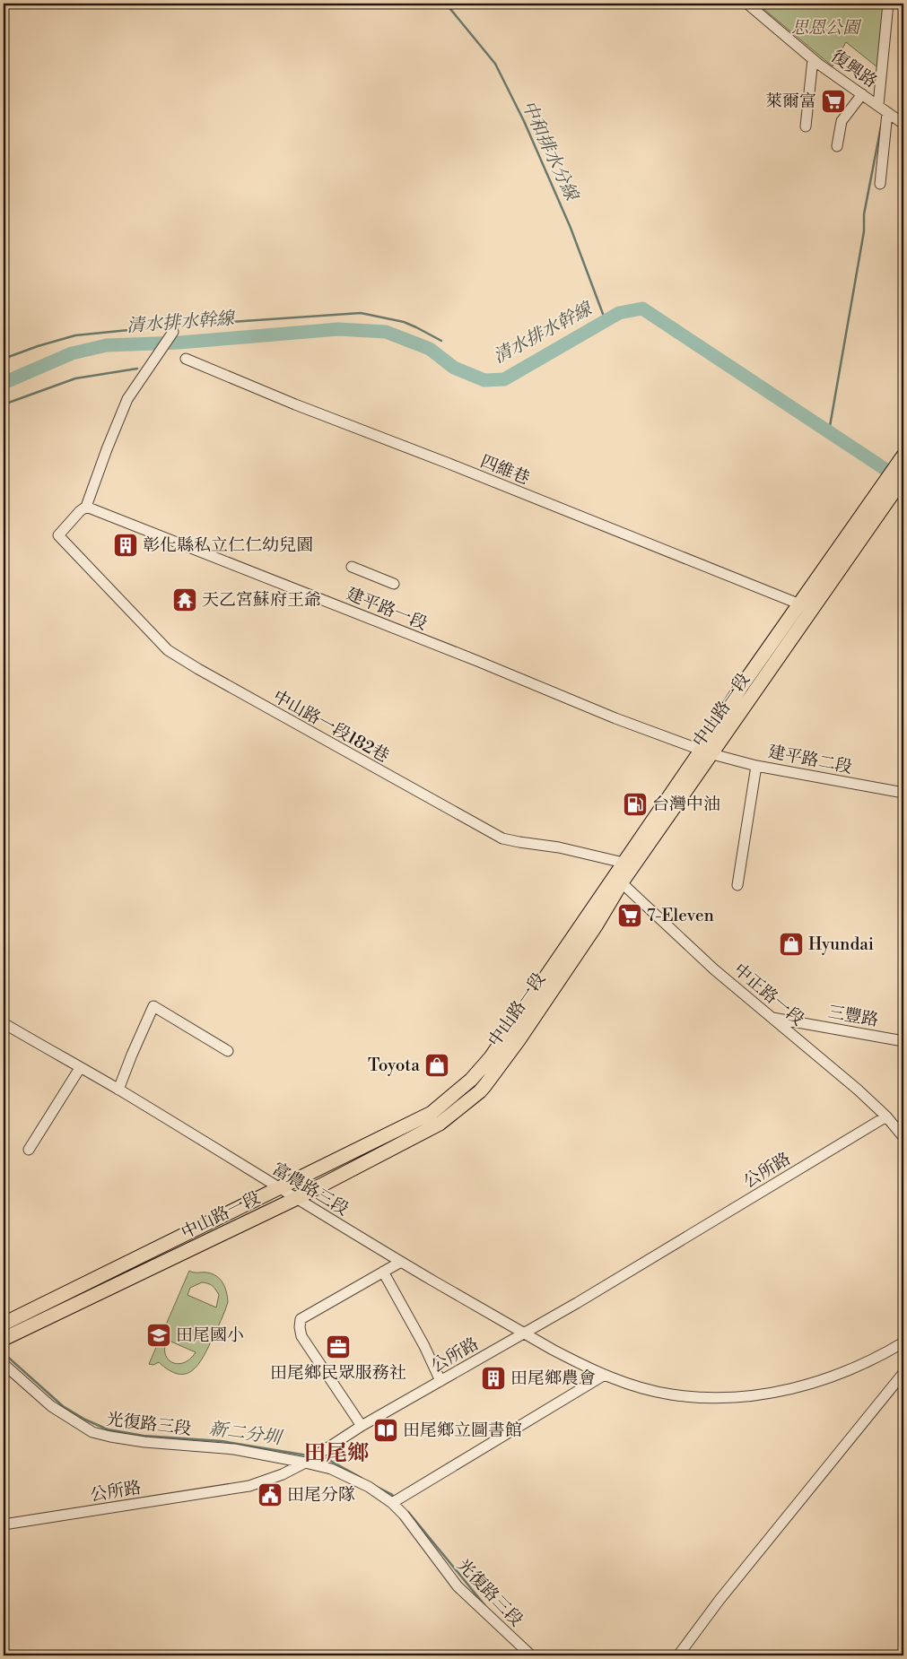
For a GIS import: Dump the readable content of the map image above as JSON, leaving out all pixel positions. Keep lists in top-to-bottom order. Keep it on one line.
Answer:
{"streets":{"main road":["中山路一段"],"street":["復興路","四維巷","建平路一段","中山路一段182巷","建平路二段","中正路一段","三豐路","公所路","富農路三段","光復路三段"]},"crossings":[["四維巷","中山路一段"],["建平路一段","中山路一段"],["建平路一段","中山路一段182巷"],["建平路一段","建平路二段"],["中山路一段","中山路一段182巷"],["中山路一段","建平路二段"],["中山路一段","中正路一段"],["中山路一段","富農路三段"],["中正路一段","三豐路"],["中正路一段","公所路"],["公所路","富農路三段"],["公所路","光復路三段"]],"districts":["田尾鄉"],"water":["中和排水分線","清水排水幹線","新二分圳"],"parks":["思恩公園"],"places":{"supermarket":["萊爾富","7-Eleven"],"building":["彰化縣私立仁仁幼兒園","田尾鄉農會"],"temple":["天乙宮蘇府王爺"],"fuel station":["台灣中油"],"shop":["Hyundai","Toyota"],"school or university":["田尾國小"],"office":["田尾鄉民眾服務社"],"library":["田尾鄉立圖書館"],"public building":["田尾分隊"]}}
